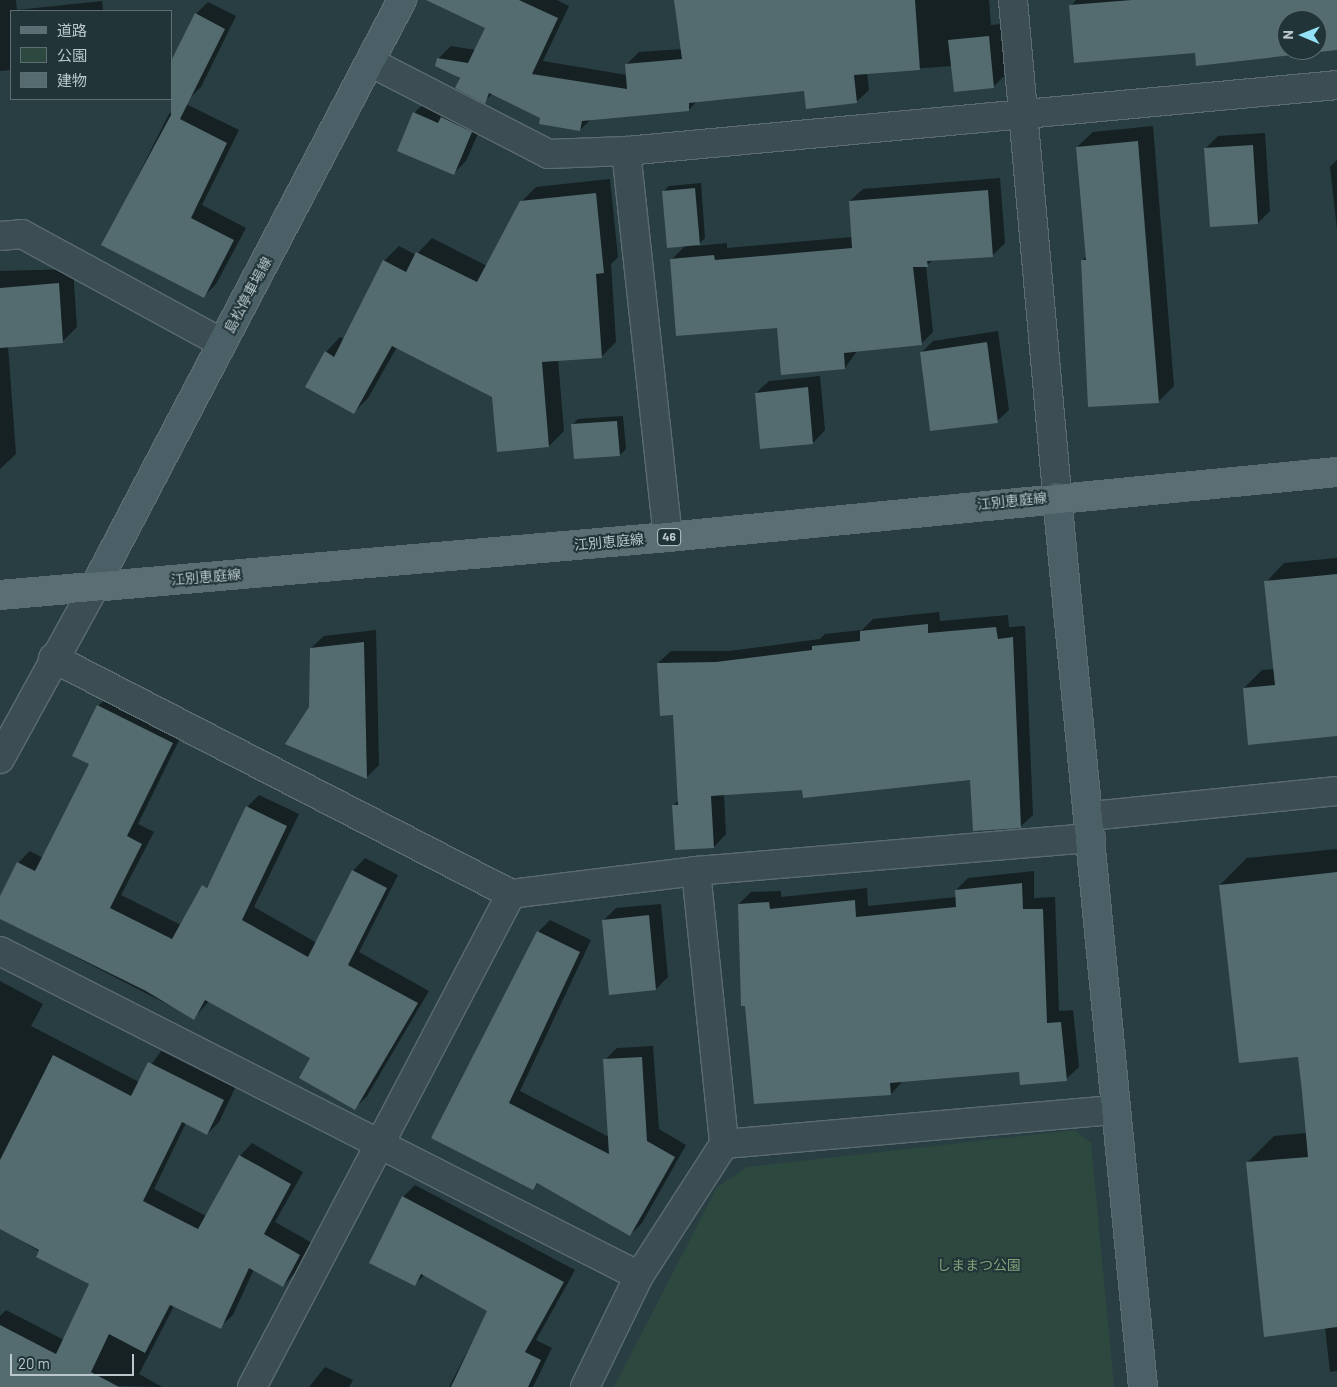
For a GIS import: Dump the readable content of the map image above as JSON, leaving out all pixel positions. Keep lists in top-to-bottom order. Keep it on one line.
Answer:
{"streets":{"main road":["江別恵庭線","46"],"street":["島松停車場線"]},"crossings":[["島松停車場線","江別恵庭線"]],"parks":["しままつ公園"],"legend":["道路","公園","建物"],"scale_bar":"20 m","north":"left"}
